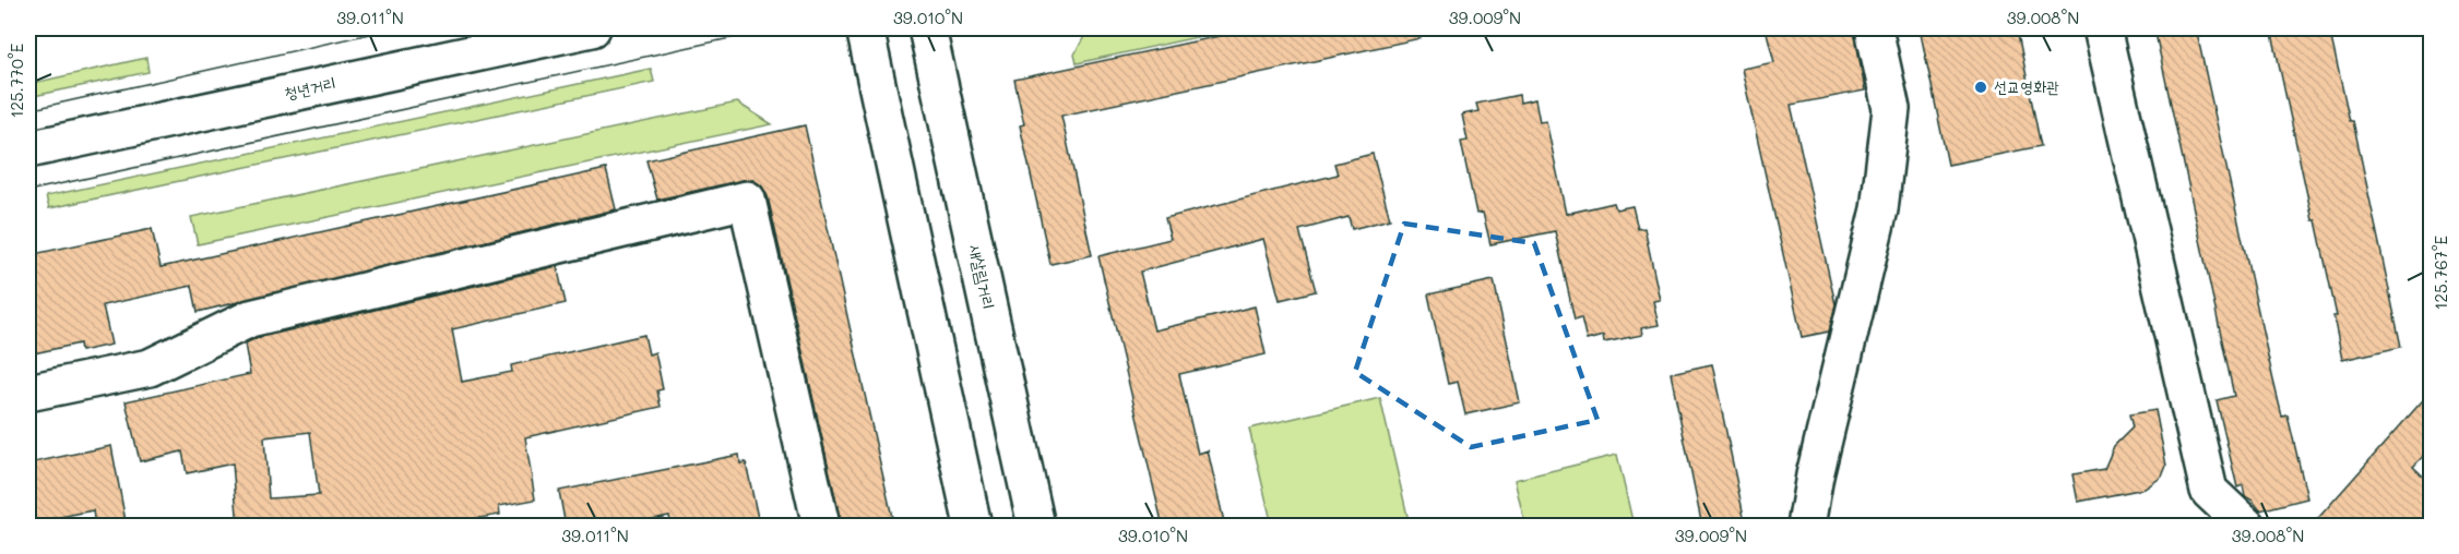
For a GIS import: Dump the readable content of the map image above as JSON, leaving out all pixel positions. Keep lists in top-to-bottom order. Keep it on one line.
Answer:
{"streets":{"street":["청년거리","새살림거리"]},"places":["선교영화관"],"coordinates":["39.011°N","39.010°N","39.009°N","39.008°N","125.770°E","125.767°E"]}
